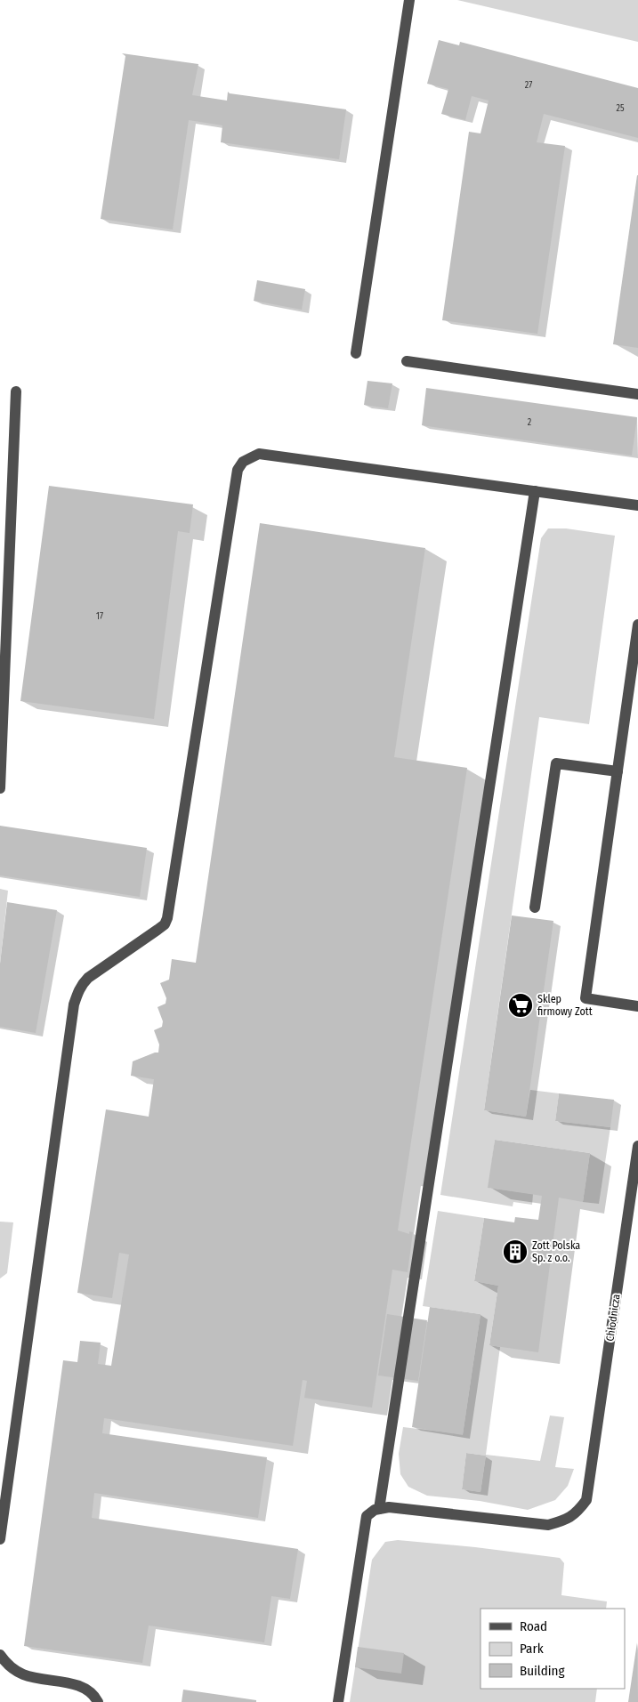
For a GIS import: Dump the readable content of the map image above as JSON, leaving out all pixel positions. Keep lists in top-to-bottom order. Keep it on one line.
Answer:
{"streets":{"street":["Chłodnicza"]},"places":{"supermarket":["Sklep firmowy Zott"],"building":["Zott Polska Sp. z o.o."]},"house_numbers":["27","25","2","17"],"legend":["Road","Park","Building"]}
